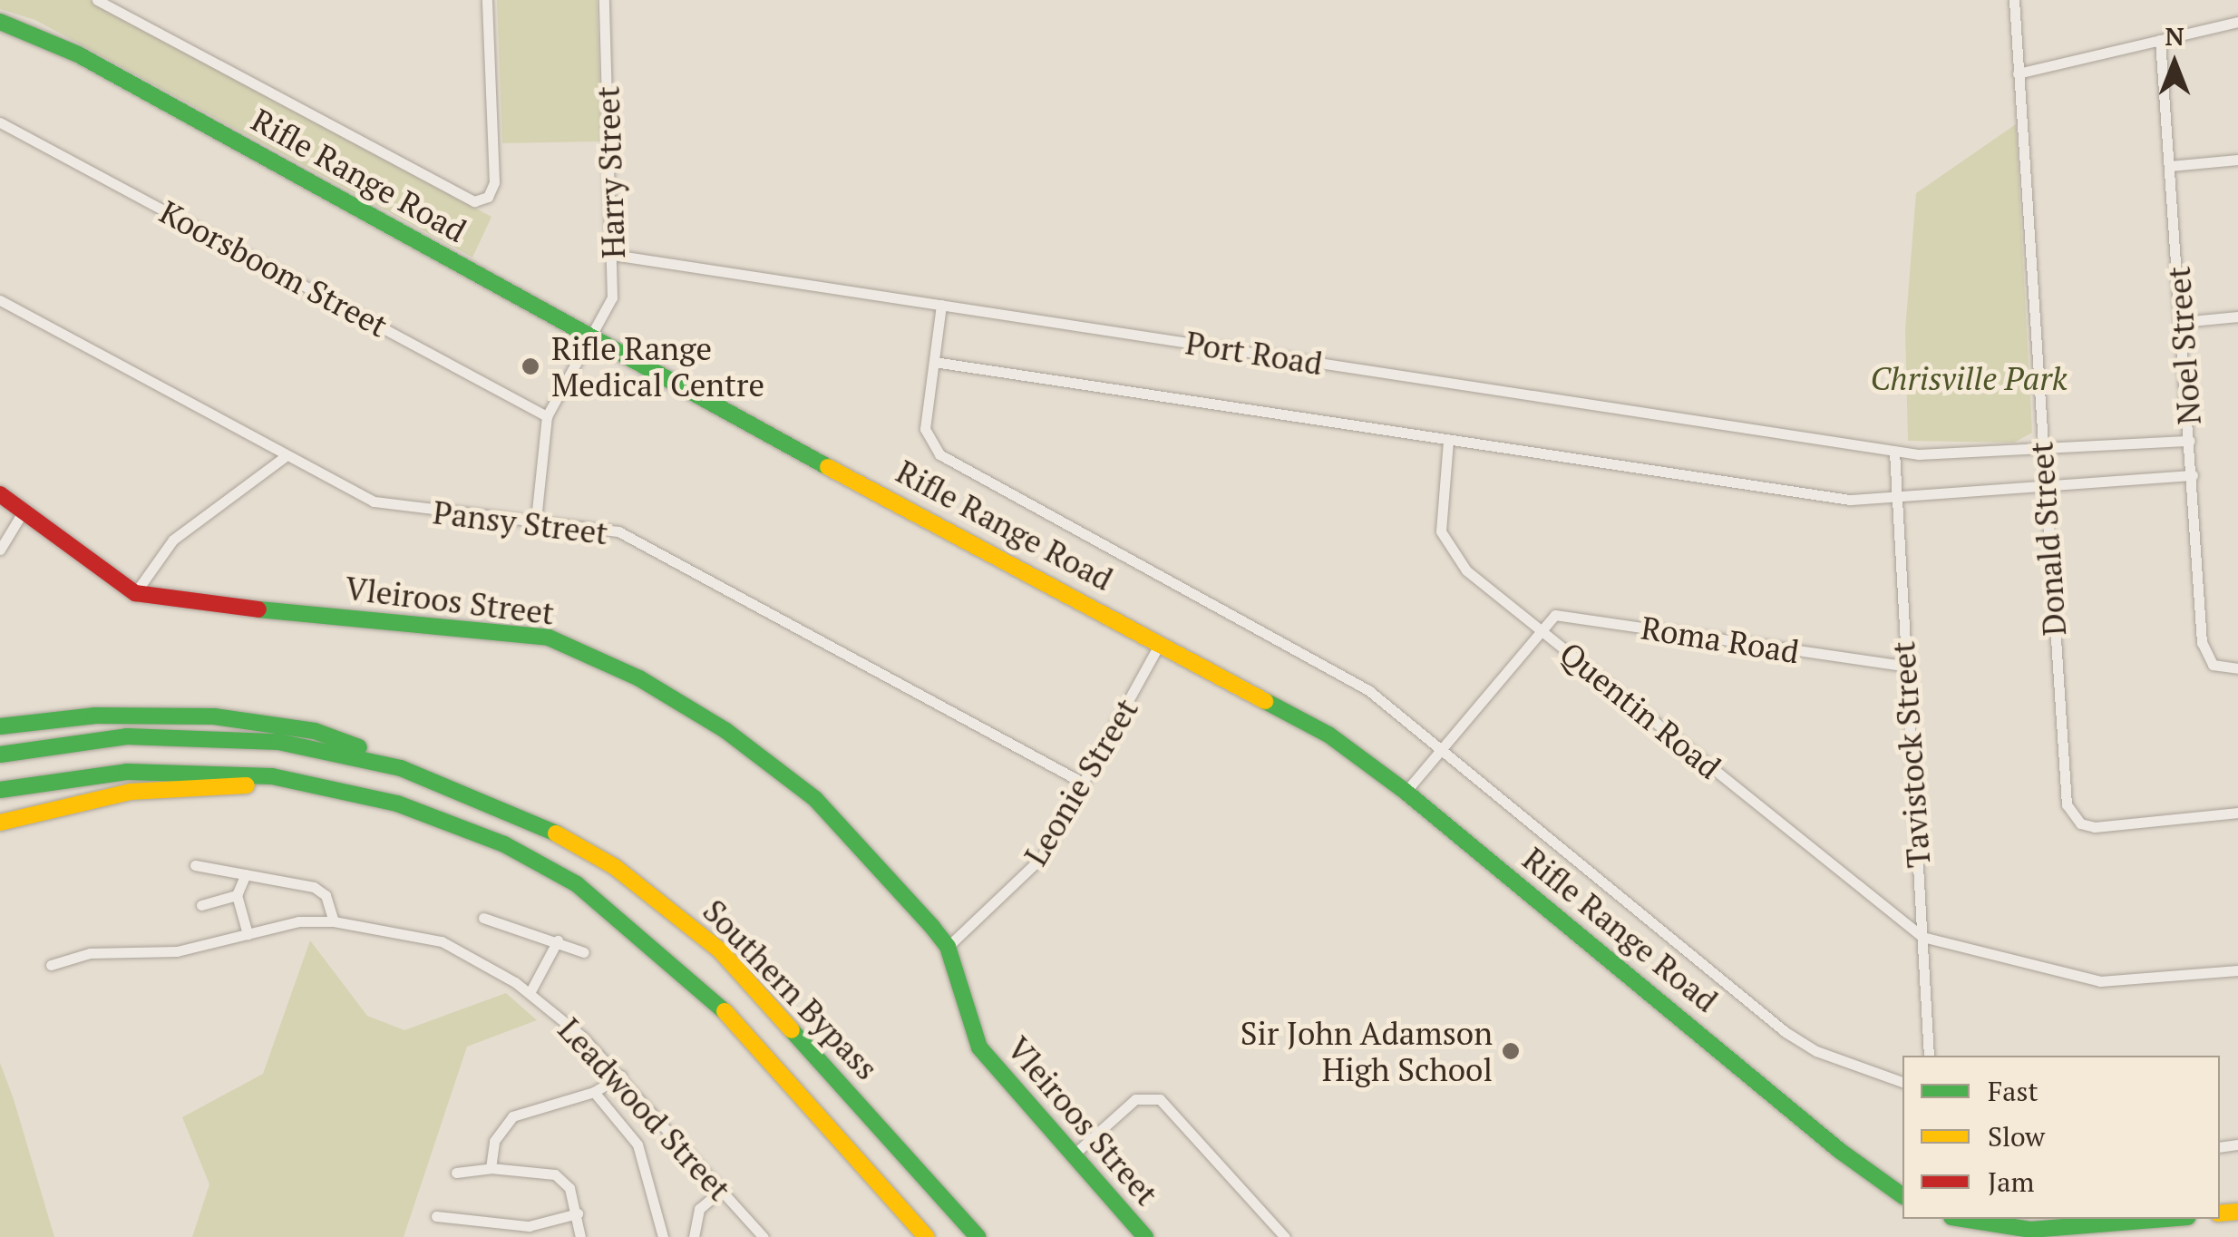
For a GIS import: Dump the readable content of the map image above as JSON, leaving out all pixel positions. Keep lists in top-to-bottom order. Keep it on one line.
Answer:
{"streets":{"main road":["Rifle Range Road","Vleiroos Street","Southern Bypass"],"street":["Harry Street","Koorsboom Street","Noel Street","Port Road","Pansy Street","Donald Street","Roma Road","Quentin Road","Tavistock Street","Leonie Street","Leadwood Street"]},"crossings":[["Harry Street","Rifle Range Road"],["Harry Street","Koorsboom Street"],["Harry Street","Port Road"],["Rifle Range Road","Port Road"],["Rifle Range Road","Leonie Street"],["Noel Street","Port Road"],["Port Road","Donald Street"],["Port Road","Quentin Road"],["Port Road","Tavistock Street"],["Pansy Street","Leonie Street"],["Vleiroos Street","Leonie Street"],["Roma Road","Quentin Road"],["Roma Road","Tavistock Street"],["Quentin Road","Tavistock Street"]],"parks":["Chrisville Park"],"places":["Rifle Range Medical Centre","Sir John Adamson High School"],"legend":["Fast","Slow","Jam"],"north":"top"}
